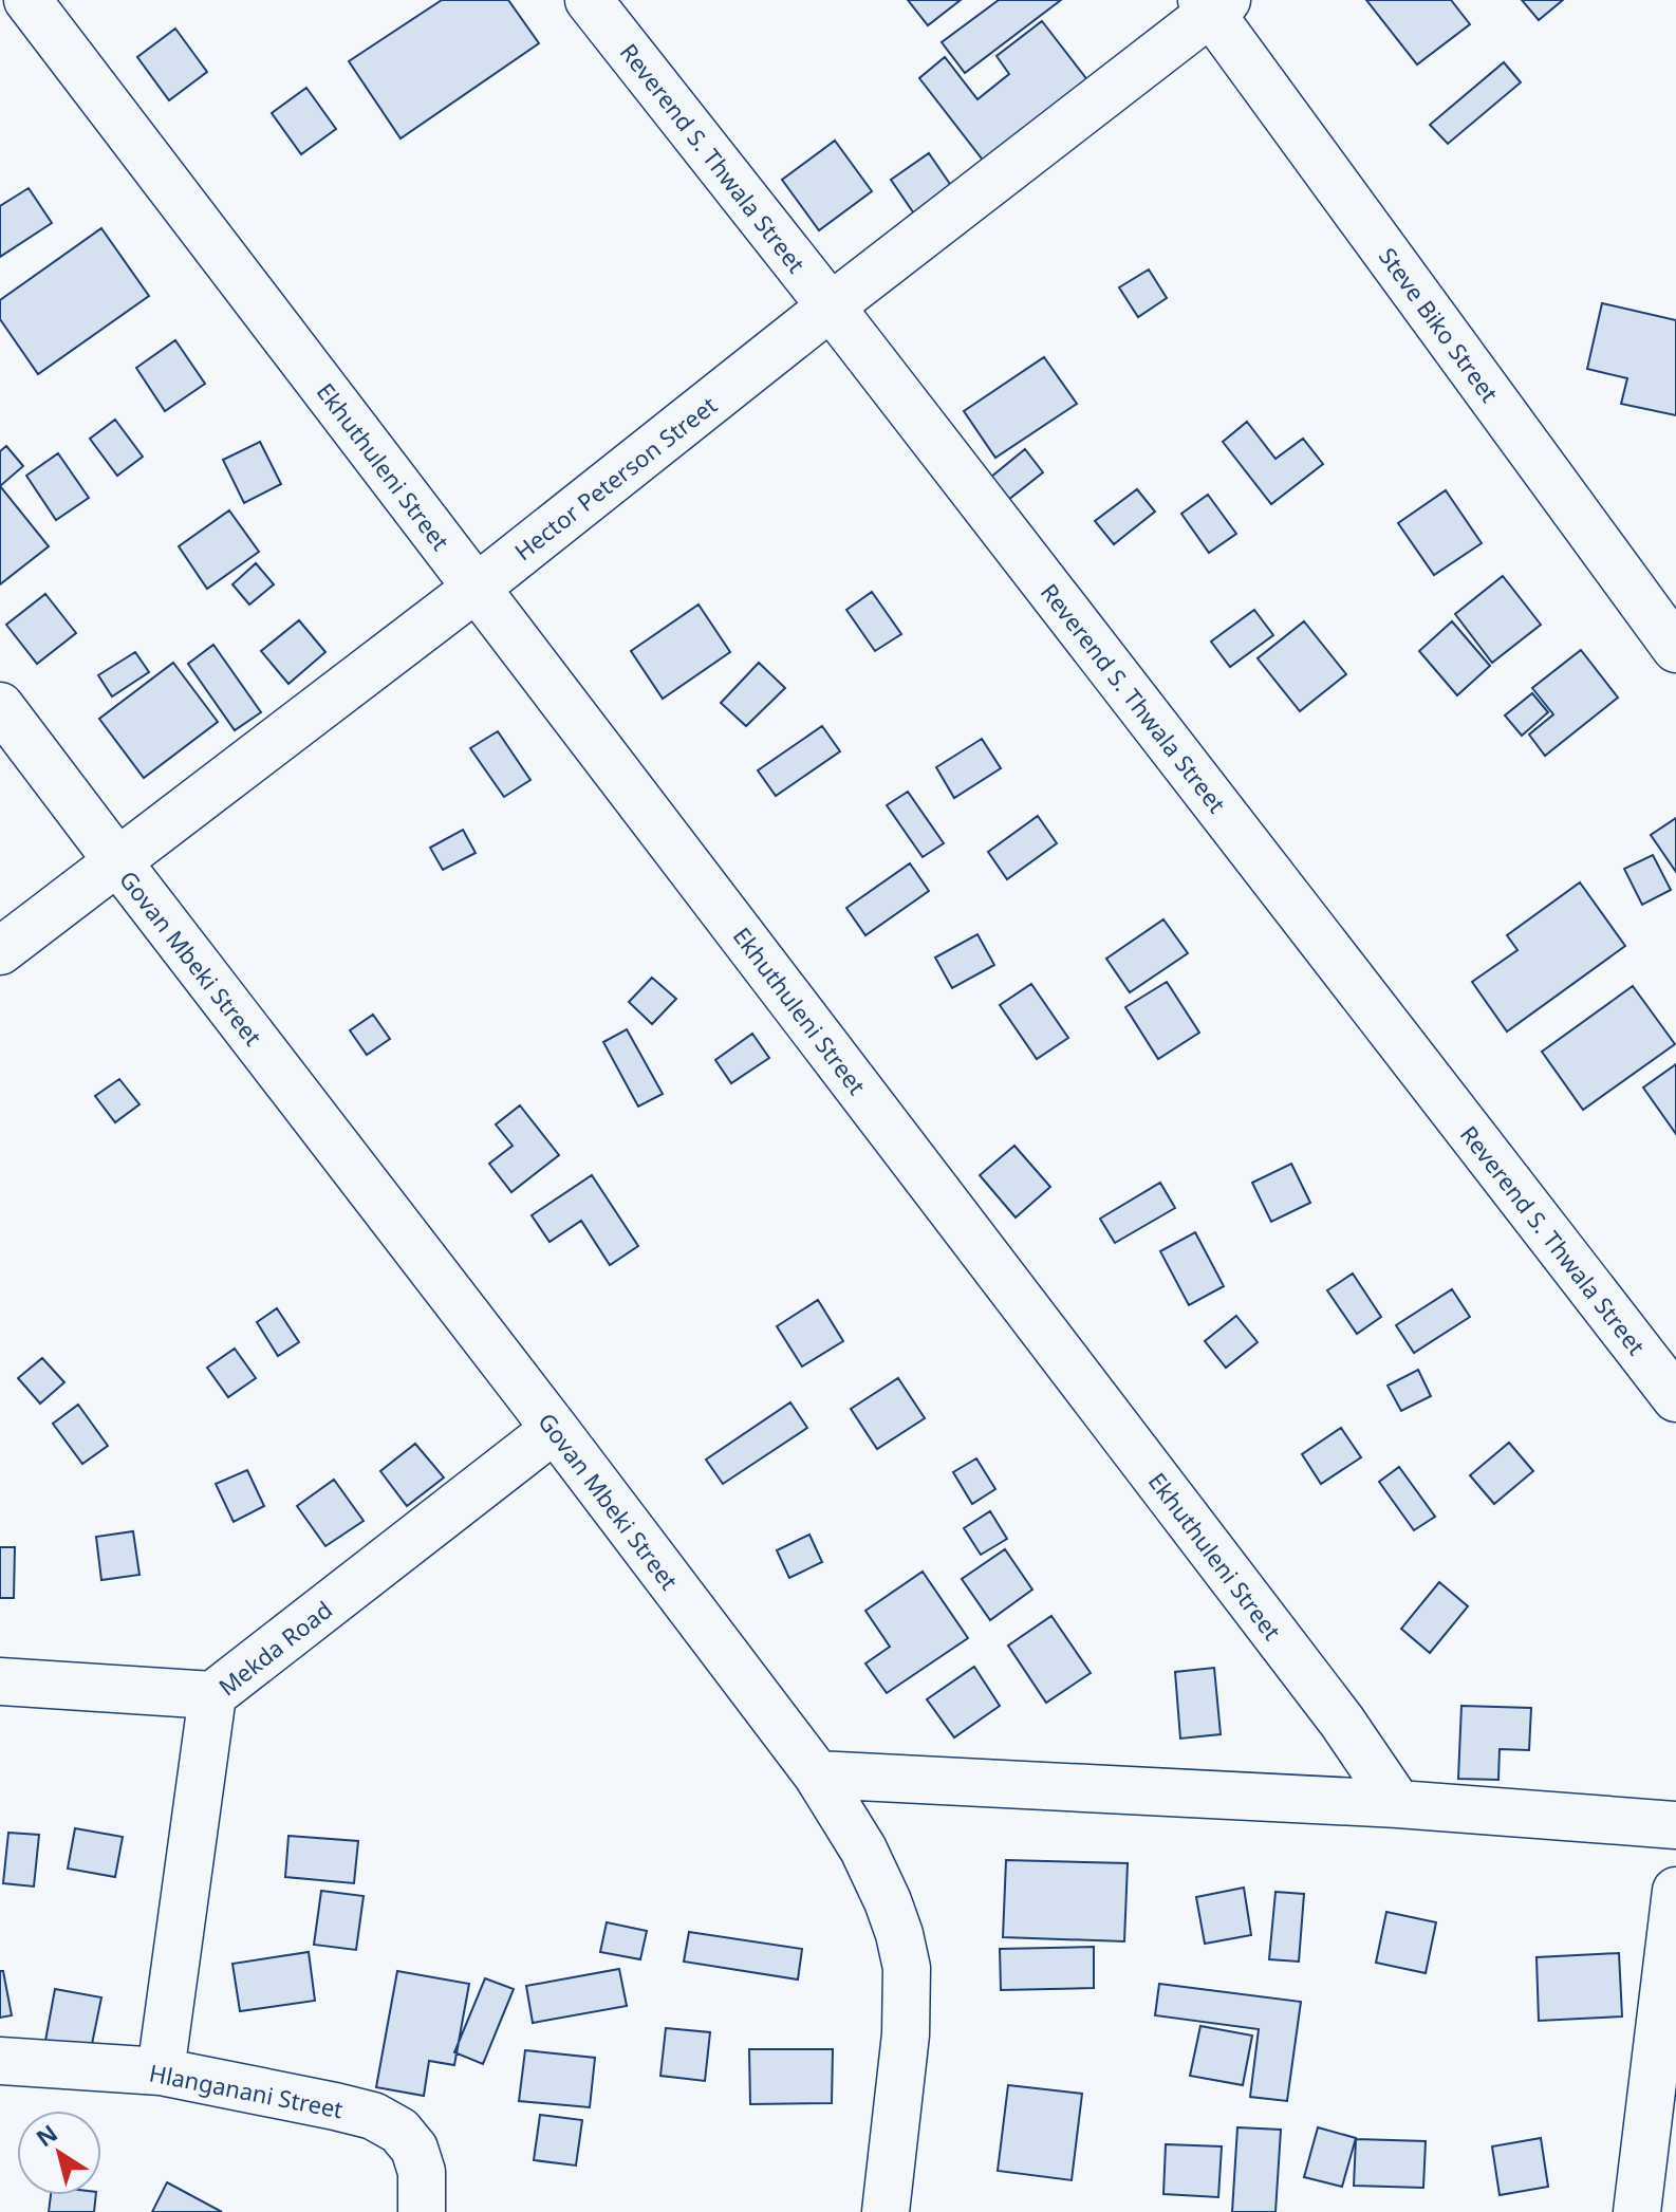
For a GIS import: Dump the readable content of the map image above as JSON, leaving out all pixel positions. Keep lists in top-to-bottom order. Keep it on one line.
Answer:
{"streets":{"street":["Reverend S. Thwala Street","Steve Biko Street","Ekhuthuleni Street","Hector Peterson Street","Govan Mbeki Street","Mekda Road","Hlanganani Street"]},"crossings":[["Reverend S. Thwala Street","Hector Peterson Street"],["Steve Biko Street","Hector Peterson Street"],["Ekhuthuleni Street","Hector Peterson Street"],["Hector Peterson Street","Govan Mbeki Street"],["Govan Mbeki Street","Mekda Road"],["Mekda Road","Hlanganani Street"]],"north":"top left"}
